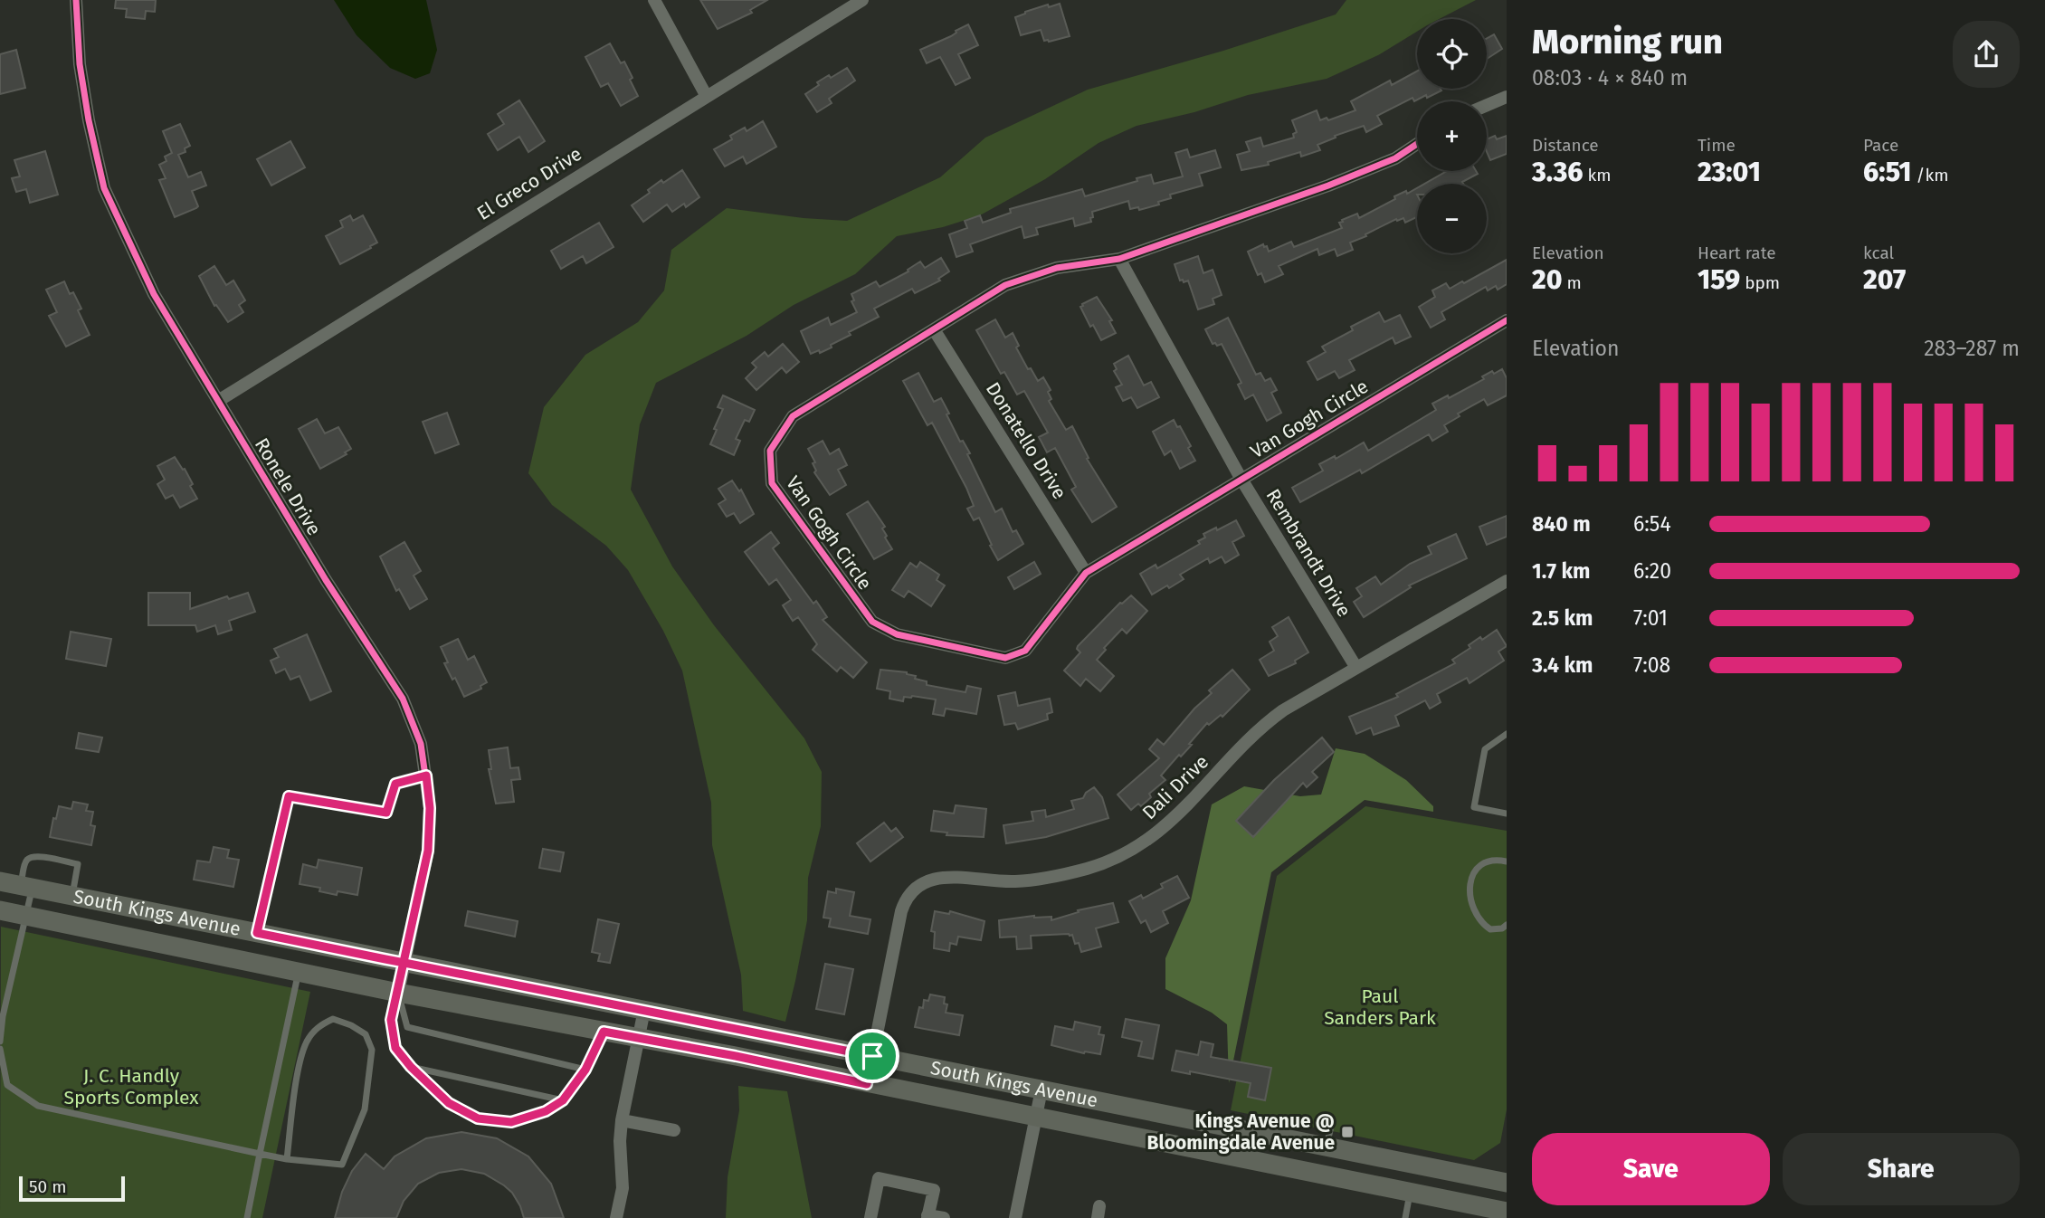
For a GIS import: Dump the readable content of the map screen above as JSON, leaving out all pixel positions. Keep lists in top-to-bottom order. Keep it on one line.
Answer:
{"streets":{"main road":["South Kings Avenue"],"street":["El Greco Drive","Van Gogh Circle","Donatello Drive","Ronele Drive","Rembrandt Drive","Dali Drive"]},"crossings":[["El Greco Drive","Ronele Drive"],["Van Gogh Circle","Donatello Drive"],["Van Gogh Circle","Rembrandt Drive"],["Ronele Drive","South Kings Avenue"],["Rembrandt Drive","Dali Drive"],["Dali Drive","South Kings Avenue"]],"parks":["Paul Sanders Park","J. C. Handly Sports Complex"],"places":{"transit":["Kings Avenue @ Bloomingdale Avenue"]},"scale_bar":"50 m","page":{"heading":["Morning run","08:03 · 4 × 840 m"],"map_buttons":["+","−"],"stats":[["Distance","3.36 km"],["Time","23:01"],["Pace","6:51 /km"],["Elevation","20 m"],["Heart rate","159 bpm"],["kcal","207"]],"chart":["Elevation","283–287 m"],"list":[{"name":"840 m","note":"6:54"},{"name":"1.7 km","note":"6:20"},{"name":"2.5 km","note":"7:01"},{"name":"3.4 km","note":"7:08"}],"buttons":["Save","Share"],"scale":"50 m"}}
